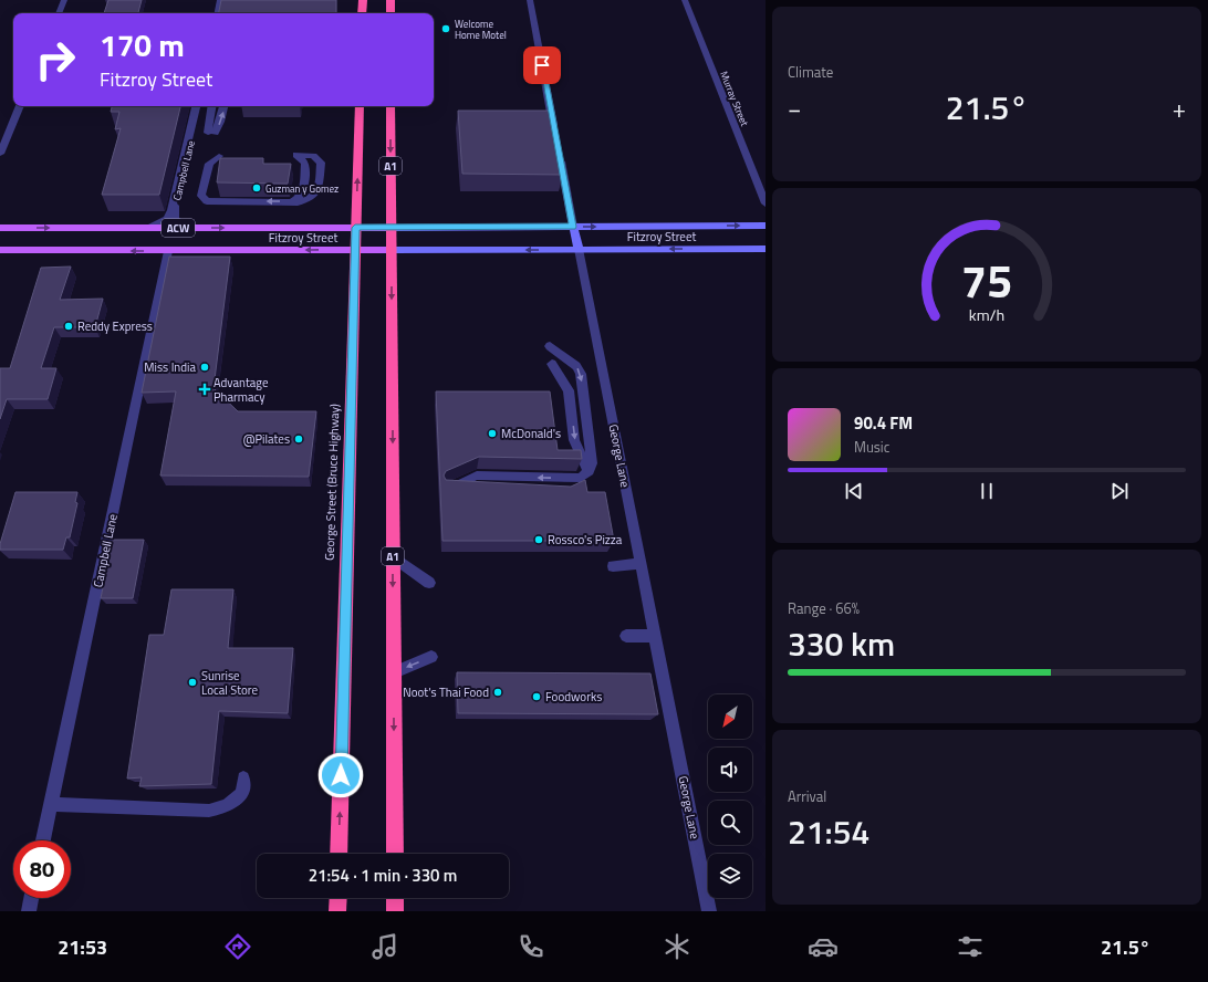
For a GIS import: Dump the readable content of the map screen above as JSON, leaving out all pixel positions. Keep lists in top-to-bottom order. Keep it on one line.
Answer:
{"streets":{"highway":["A1","George Street (Bruce Highway)"],"main road":["ACW","Fitzroy Street"],"street":["Murray Street","Campbell Lane","George Lane"]},"crossings":[["A1","Fitzroy Street"],["Campbell Lane","Fitzroy Street"],["Fitzroy Street","George Lane"],["Fitzroy Street","George Street (Bruce Highway)"]],"places":{"other":["Welcome Home Motel","Guzman y Gomez","Reddy Express","Miss India","McDonald's","@Pilates","Rossco's Pizza","Sunrise Local Store","Noot's Thai Food","Foodworks"],"health":["Advantage Pharmacy"]},"north":"bottom left","page":{"tile":["Climate",["Range · 66%","330 km"],["Arrival","21:54"]],"turn":["170 m","Fitzroy Street"],"heat":["−","21.5°","+"],"song":["90.4 FM","Music"],"limit":"80","trip":"21:54 · 1 min · 330 m","tabs":["21:53","21.5°"],"gauge":["75","km/h"]}}
